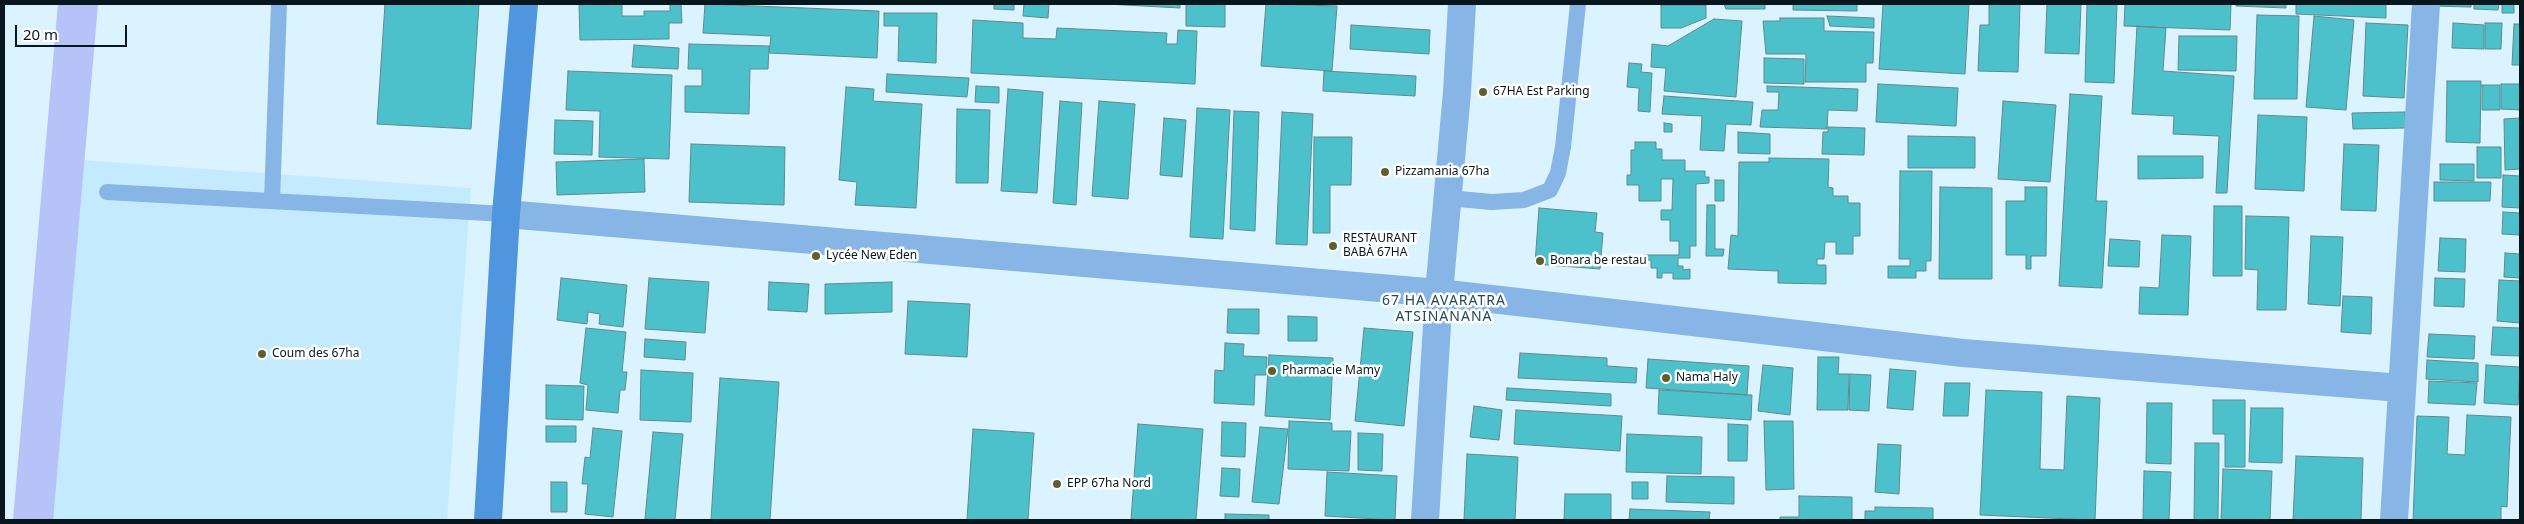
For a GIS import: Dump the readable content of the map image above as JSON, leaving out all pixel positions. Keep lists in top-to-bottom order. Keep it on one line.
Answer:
{"districts":["67 HA AVARATRA ATSINANANA"],"places":["67HA Est Parking","Pizzamania 67ha","RESTAURANT BABÀ 67HA","Lycée New Eden","Bonara be restau","Coum des 67ha","Pharmacie Mamy","Nama Haly","EPP 67ha Nord"],"scale_bar":"20 m"}
